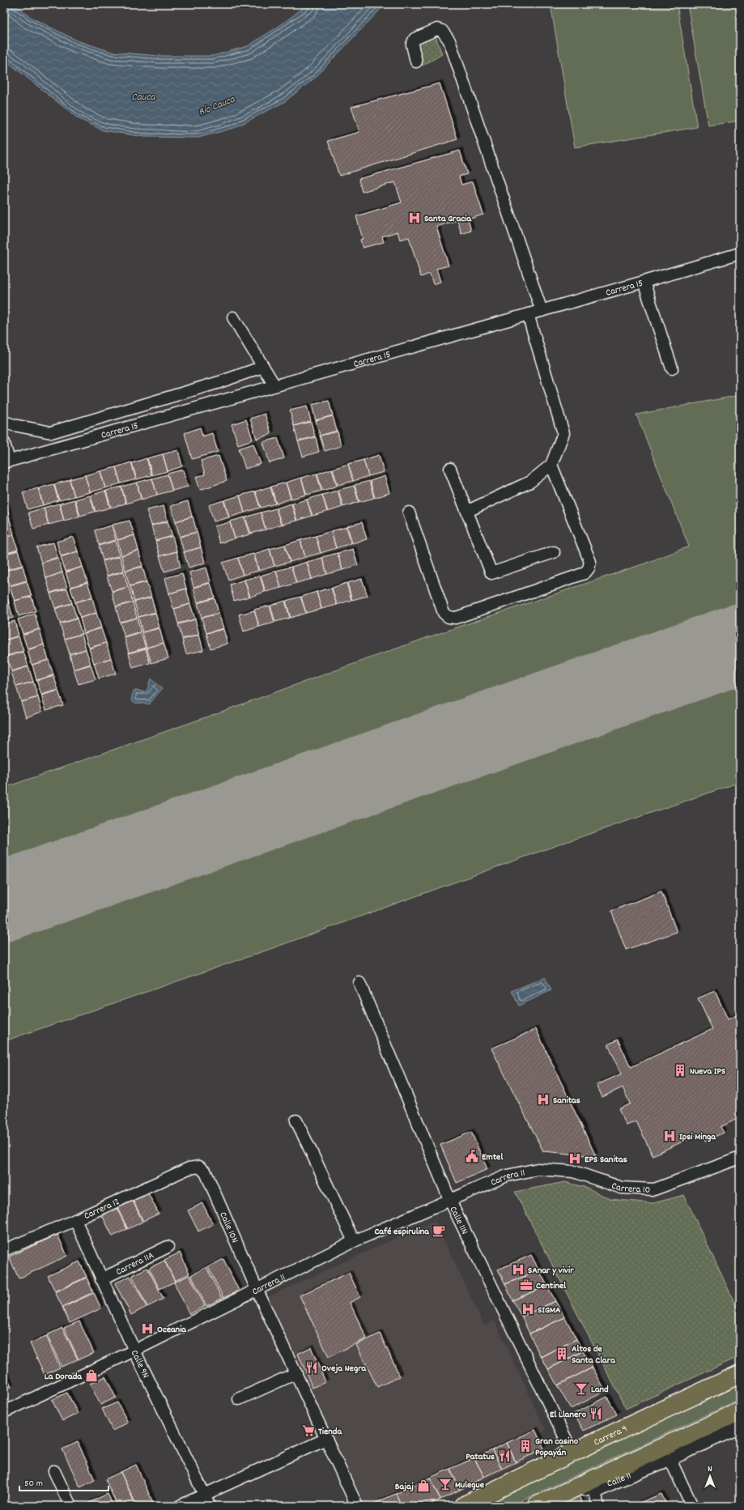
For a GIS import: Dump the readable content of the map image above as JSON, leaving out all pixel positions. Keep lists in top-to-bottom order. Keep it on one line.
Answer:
{"streets":{"main road":["Carrera 9"],"street":["Carrera 15","Carrera 11","Carrera 10","Carrera 12","Calle 11N","Calle 10N","Carrera 11A","Calle 9N","Calle 11"]},"crossings":[["Carrera 11","Carrera 10"],["Carrera 11","Calle 11N"],["Carrera 11","Calle 10N"],["Carrera 11","Calle 9N"],["Carrera 12","Calle 10N"],["Carrera 12","Calle 9N"],["Calle 11N","Carrera 9"],["Carrera 11A","Calle 9N"]],"water":["Cauca","Río Cauca"],"places":{"hospital":["Santa Gracia","Sanitas","Ipsi Minga","EPS Sanitas","SAnar y vivir","SIGMA","Oceania"],"building":["Nueva IPS","Altos de Santa Clara","Gran casino Popayán"],"public building":["Emtel"],"cafe":["Café espirulina"],"office":["Centinel"],"restaurant":["Oveja Negra","El Llanero","Patatus"],"shop":["La Dorada","Bajaj"],"bar":["Land","Mulegue"],"supermarket":["Tienda"]},"scale_bar":"50 m","north":"top"}
